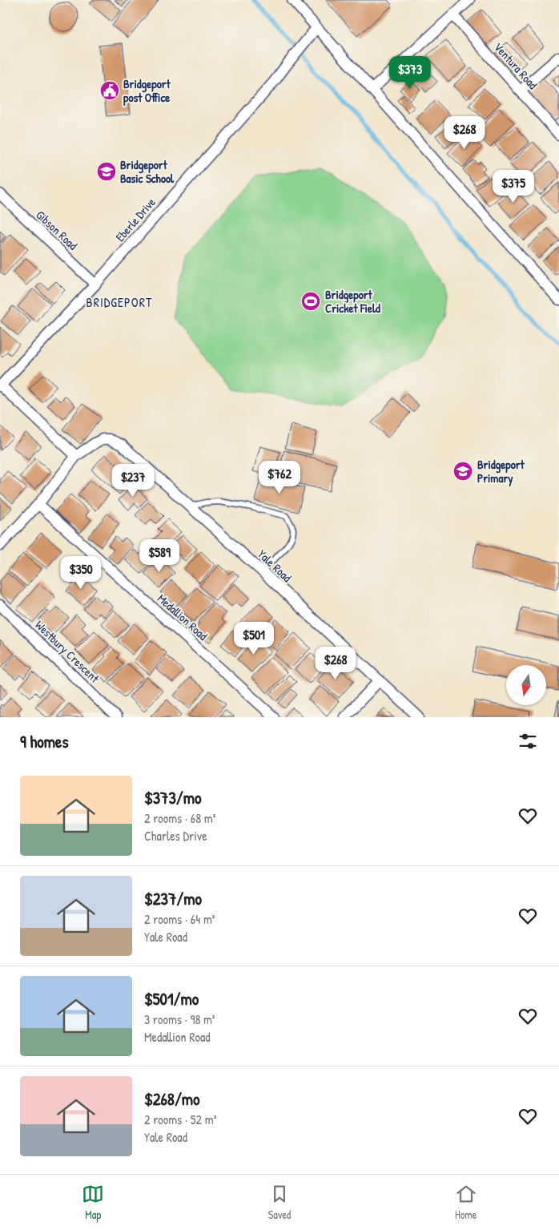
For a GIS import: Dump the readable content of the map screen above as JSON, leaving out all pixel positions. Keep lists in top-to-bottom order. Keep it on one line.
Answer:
{"streets":{"street":["Ventura Road","Eberle Drive","Gibson Road","Yale Road","Medallion Road","Westbury Crescent"]},"crossings":[["Eberle Drive","Gibson Road"]],"districts":["BRIDGEPORT"],"places":{"public building":["Bridgeport post Office"],"school or university":["Bridgeport Basic School","Bridgeport Primary"],"sports":["Bridgeport Cricket Field"]},"north":"bottom","page":{"price":["$373","$268","$375","$762","$237","$589","$350","$501","$268"],"heading":"9 homes","list":[{"name":"$373/mo","note":"2 rooms · 68 m² · Charles Drive"},{"name":"$237/mo","note":"2 rooms · 64 m² · Yale Road"},{"name":"$501/mo","note":"3 rooms · 98 m² · Medallion Road"},{"name":"$268/mo","note":"2 rooms · 52 m² · Yale Road"}],"tabs":["Map","Saved","Home"]}}
